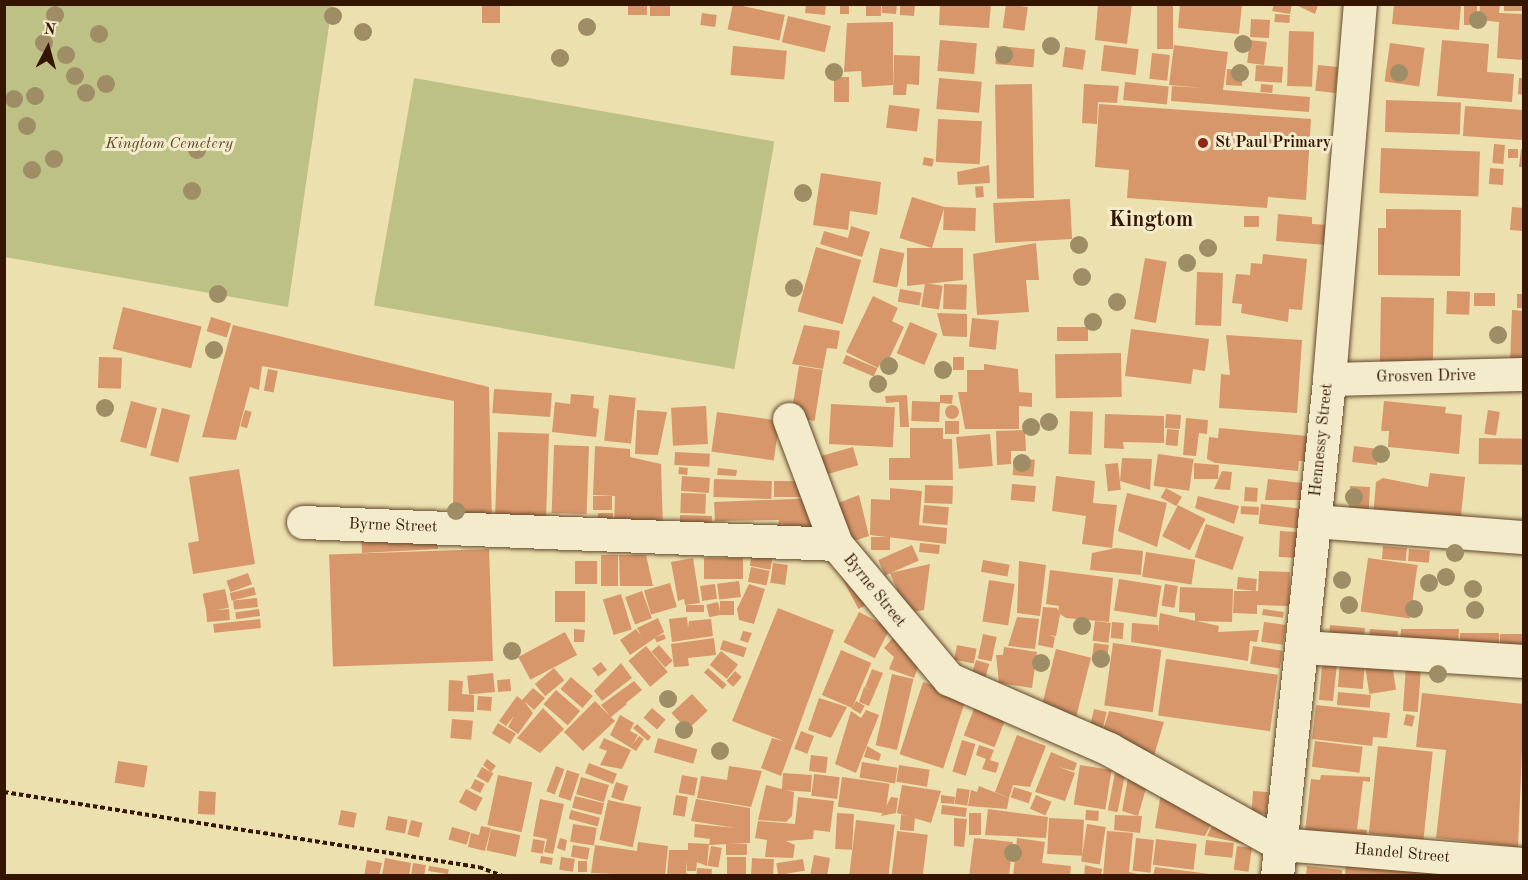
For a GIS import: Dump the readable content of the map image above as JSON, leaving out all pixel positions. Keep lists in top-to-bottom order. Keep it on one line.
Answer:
{"streets":{"street":["Grosven Drive","Hennessy Street","Byrne Street","Handel Street"]},"crossings":[["Grosven Drive","Hennessy Street"],["Hennessy Street","Byrne Street"],["Hennessy Street","Handel Street"],["Byrne Street","Handel Street"]],"districts":["Kingtom"],"parks":["Kingtom Cemetery"],"places":["St Paul Primary"],"north":"top"}
